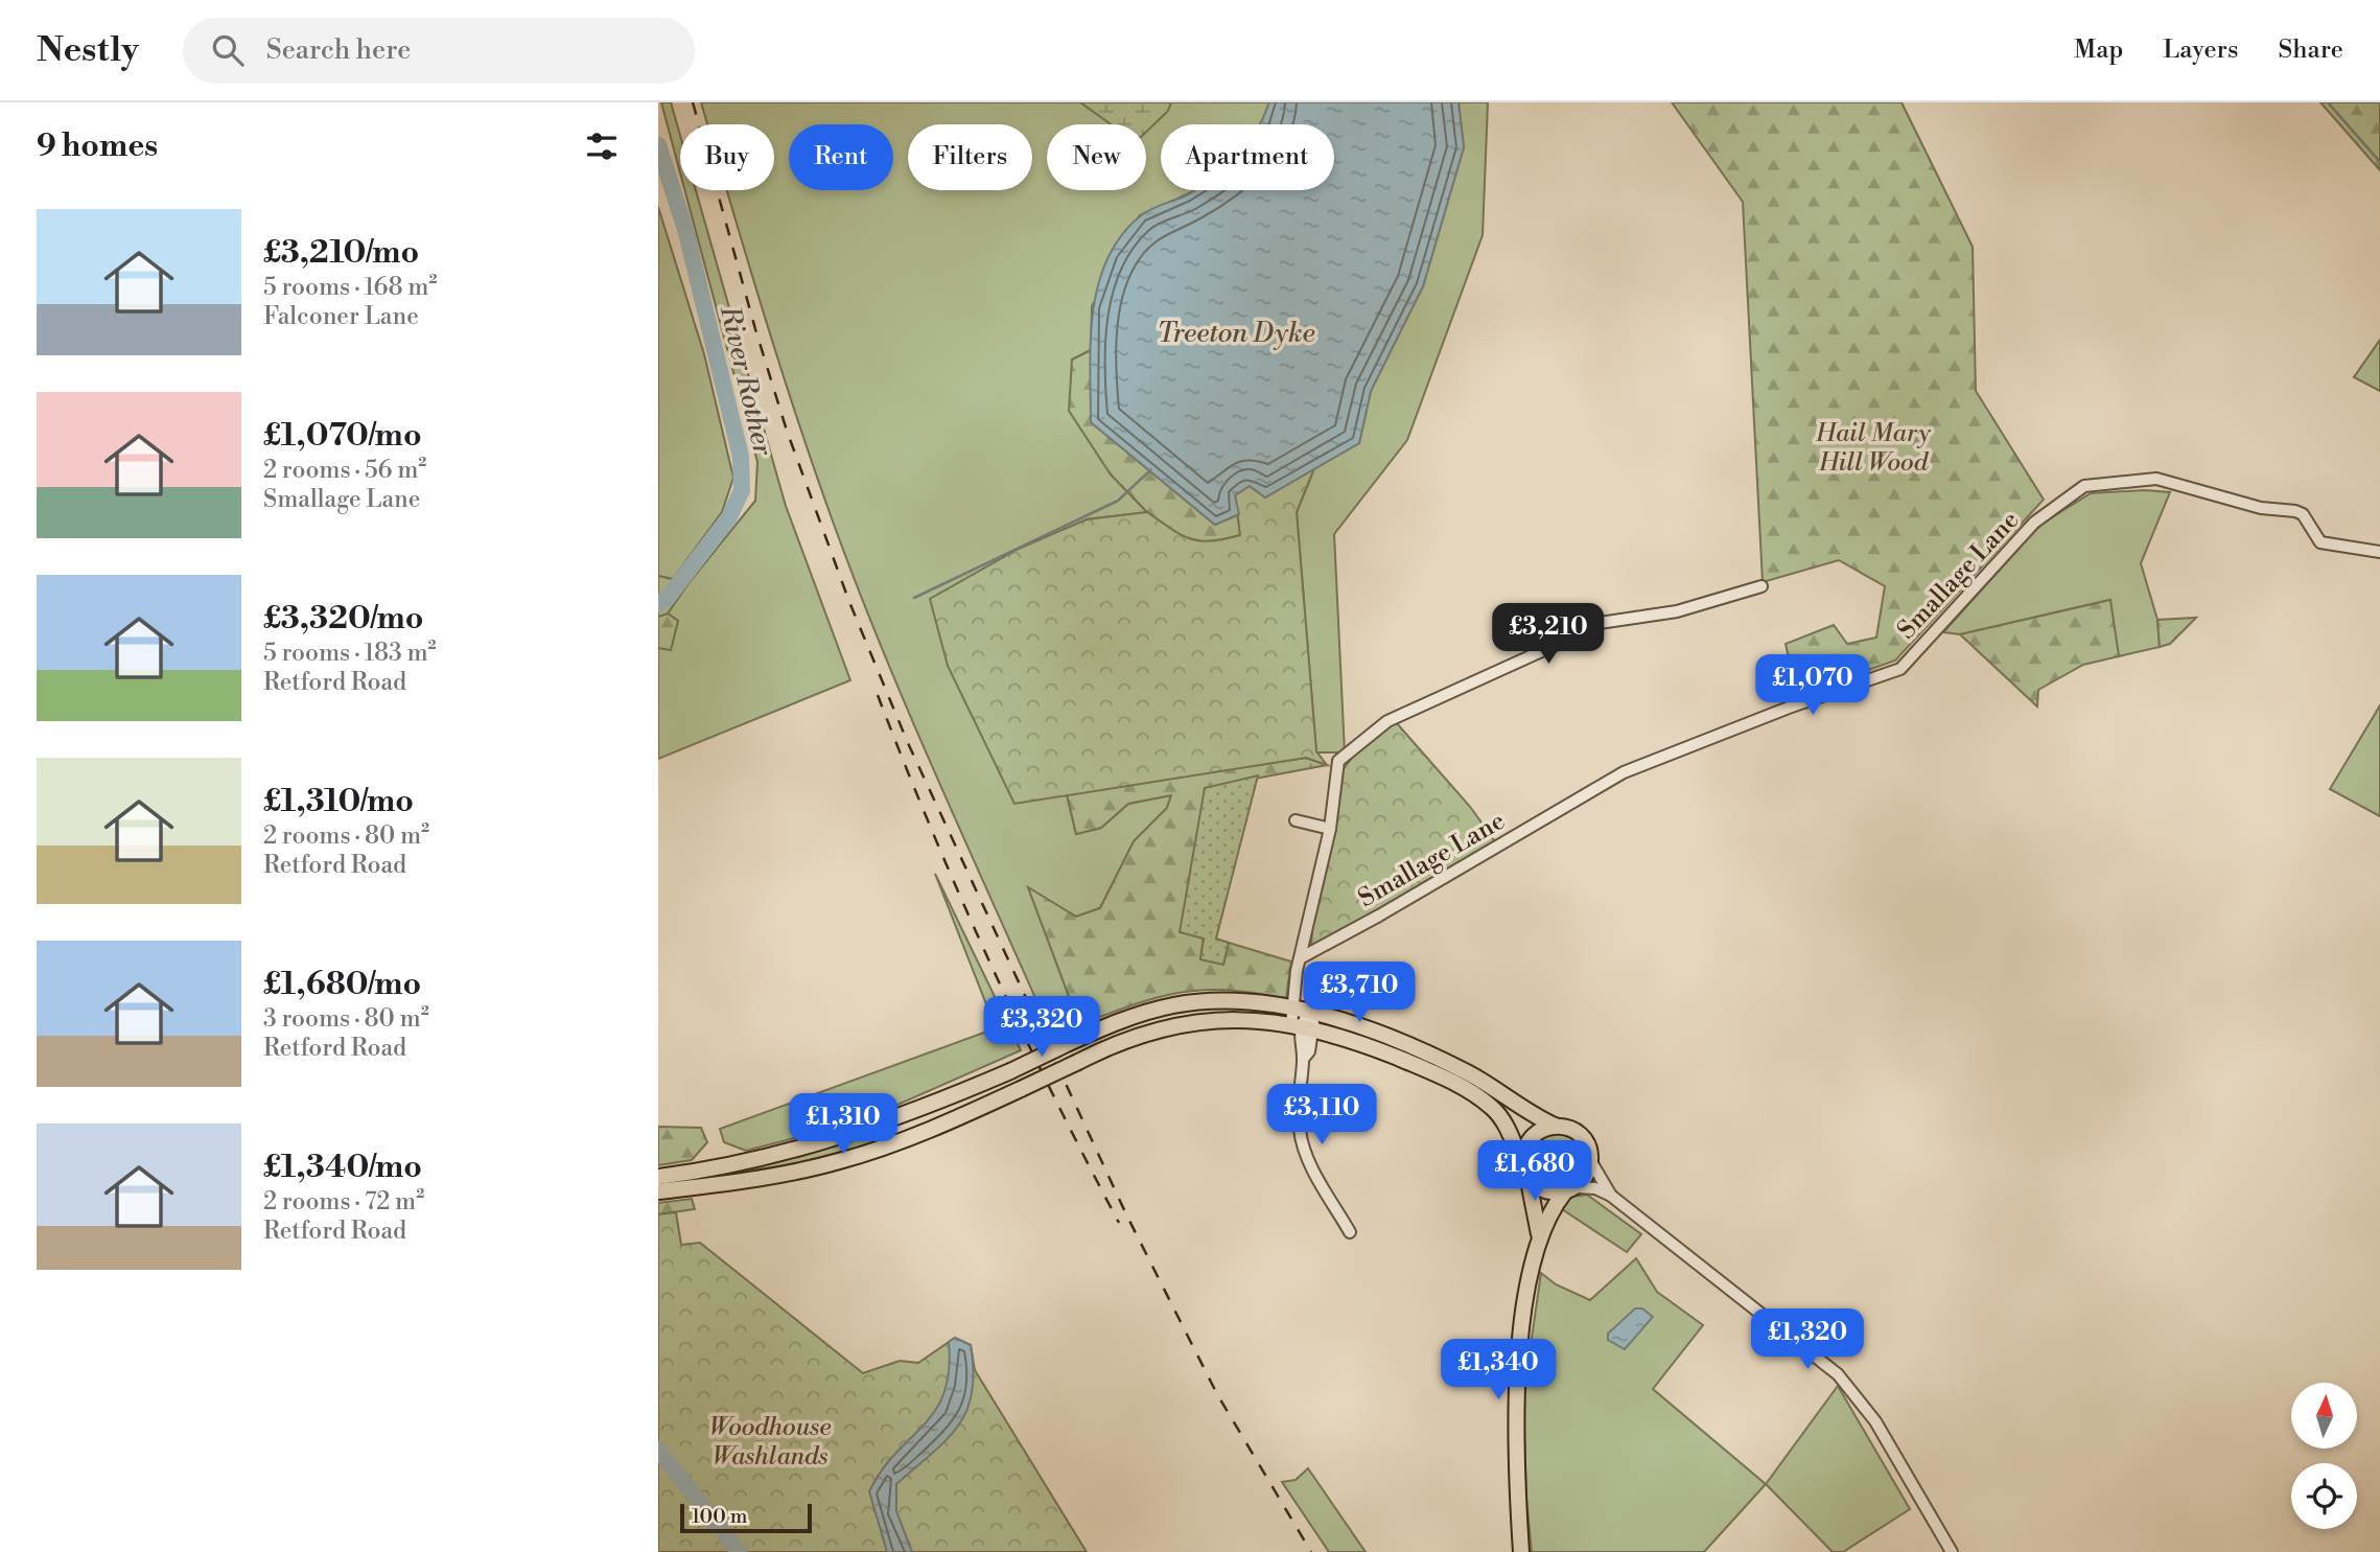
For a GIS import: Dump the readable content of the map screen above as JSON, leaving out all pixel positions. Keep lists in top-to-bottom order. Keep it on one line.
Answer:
{"streets":{"street":["Smallage Lane"]},"water":["Treeton Dyke","River Rother"],"parks":["Hail Mary Hill Wood","Woodhouse Washlands"],"scale_bar":"100 m","north":"top","page":{"header":"Nestly","search":"Search here","nav":["Map","Layers","Share"],"heading":"9 homes","chip":["Buy","Rent","Filters","New","Apartment"],"list":[{"name":"£3,210/mo","note":"5 rooms · 168 m² · Falconer Lane"},{"name":"£1,070/mo","note":"2 rooms · 56 m² · Smallage Lane"},{"name":"£3,320/mo","note":"5 rooms · 183 m² · Retford Road"},{"name":"£1,310/mo","note":"2 rooms · 80 m² · Retford Road"},{"name":"£1,680/mo","note":"3 rooms · 80 m² · Retford Road"},{"name":"£1,340/mo","note":"2 rooms · 72 m² · Retford Road"}],"price":["£3,210","£1,070","£3,710","£3,320","£3,110","£1,310","£1,680","£1,320","£1,340"],"scale":"100 m"}}
